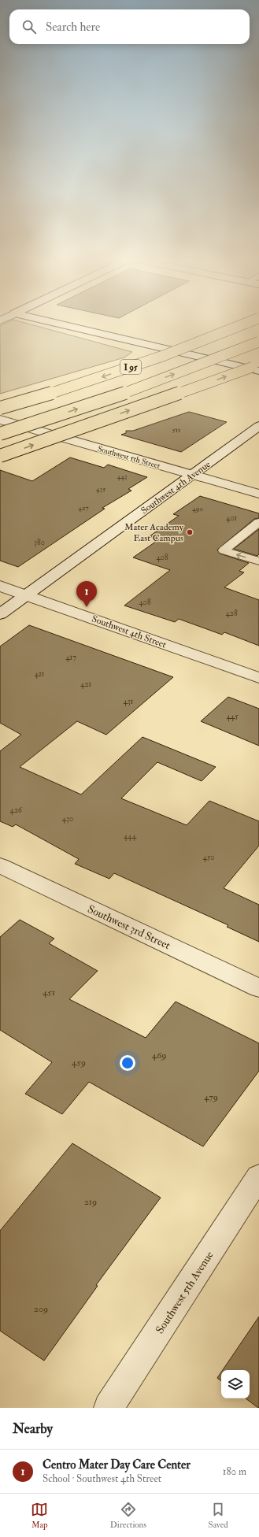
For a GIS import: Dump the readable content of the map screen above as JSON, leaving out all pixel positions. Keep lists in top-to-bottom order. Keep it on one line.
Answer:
{"streets":{"main road":["I 95"],"street":["Southwest 5th Street","Southwest 4th Avenue","Southwest 4th Street","Southwest 3rd Street","Southwest 5th Avenue"]},"crossings":[["Southwest 5th Street","Southwest 4th Avenue"],["Southwest 4th Avenue","Southwest 4th Street"]],"places":["Mater Academy East Campus"],"house_numbers":["511","443","435","427","490","401","380","408","408","428","417","411","421","431","445","426","430","444","450","451","469","459","479","219","209"],"page":{"search":"Search here","pins":"1","heading":"Nearby","list":[{"mark":"1","name":"Centro Mater Day Care Center","note":"School · Southwest 4th Street","value":"180 m"}],"nav":["Map","Directions","Saved"]}}
